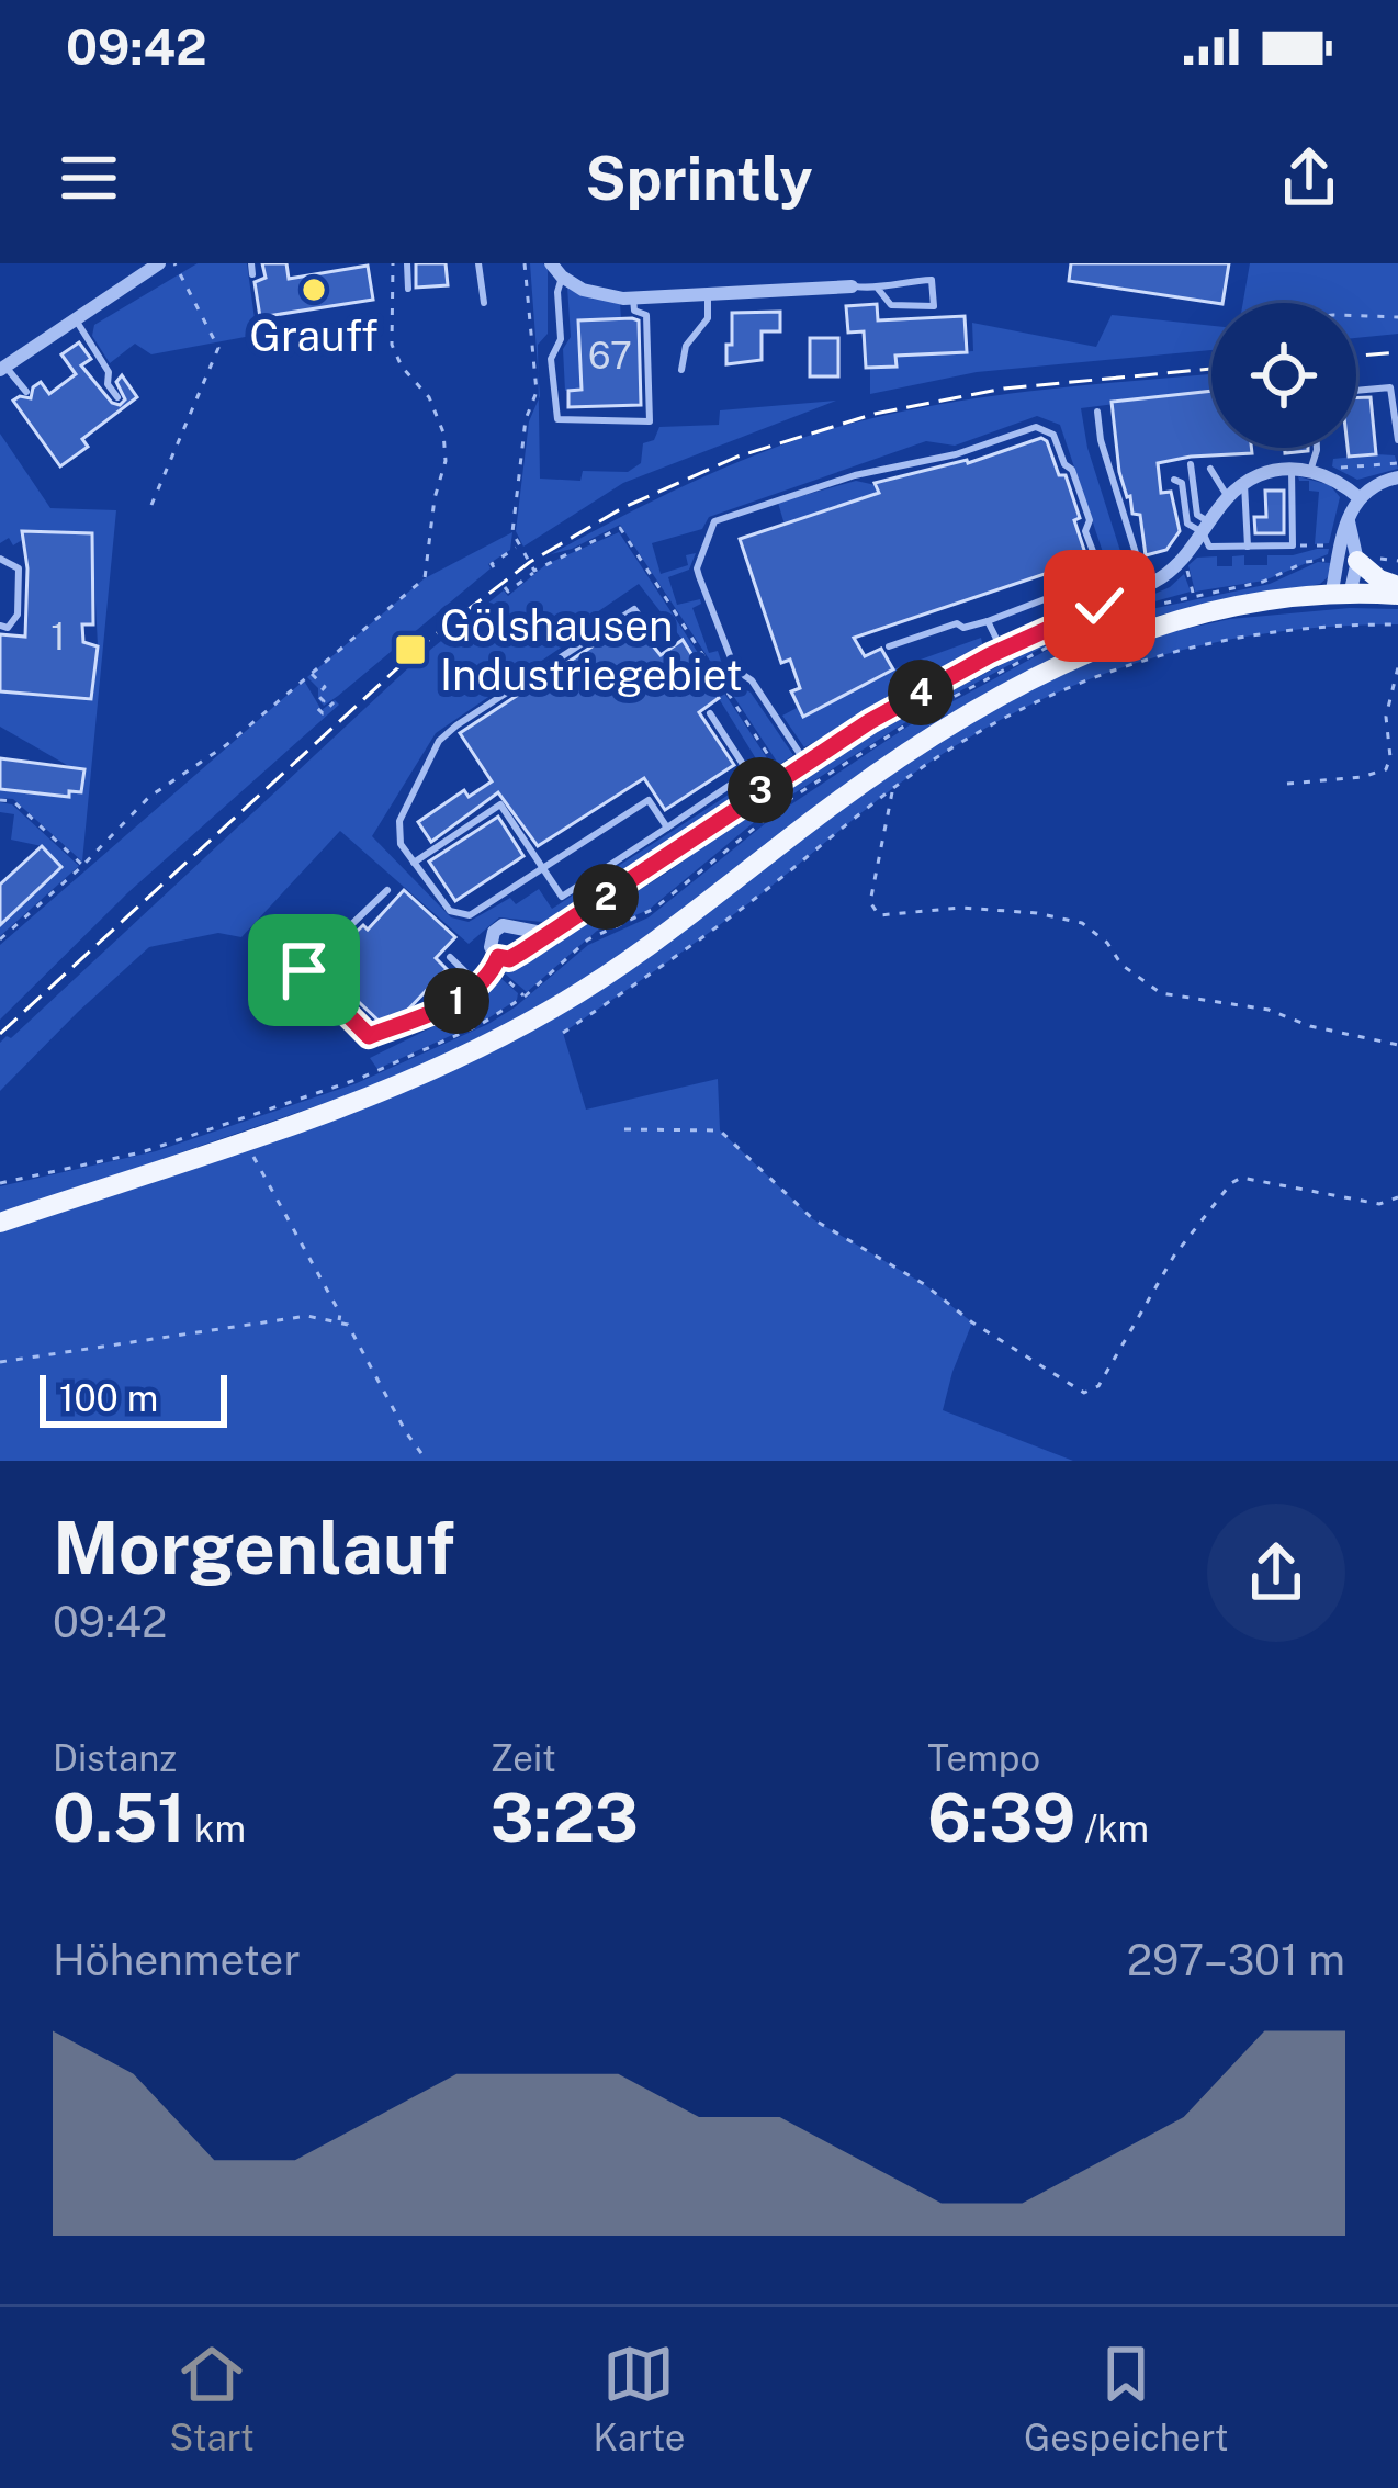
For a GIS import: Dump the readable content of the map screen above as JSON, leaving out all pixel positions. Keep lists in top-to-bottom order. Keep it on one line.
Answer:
{"places":{"other":["Grauff"],"transit":["Gölshausen Industriegebiet"]},"house_numbers":["67","1"],"scale_bar":"100 m","page":{"status":"09:42","header":"Sprintly","pins":["4","3","2","1"],"scale":"100 m","heading":["Morgenlauf","09:42"],"stats":[["Distanz","0.51 km"],["Zeit","3:23"],["Tempo","6:39 /km"]],"chart":["Höhenmeter","297–301 m"],"tabs":["Start","Karte","Gespeichert"]}}
